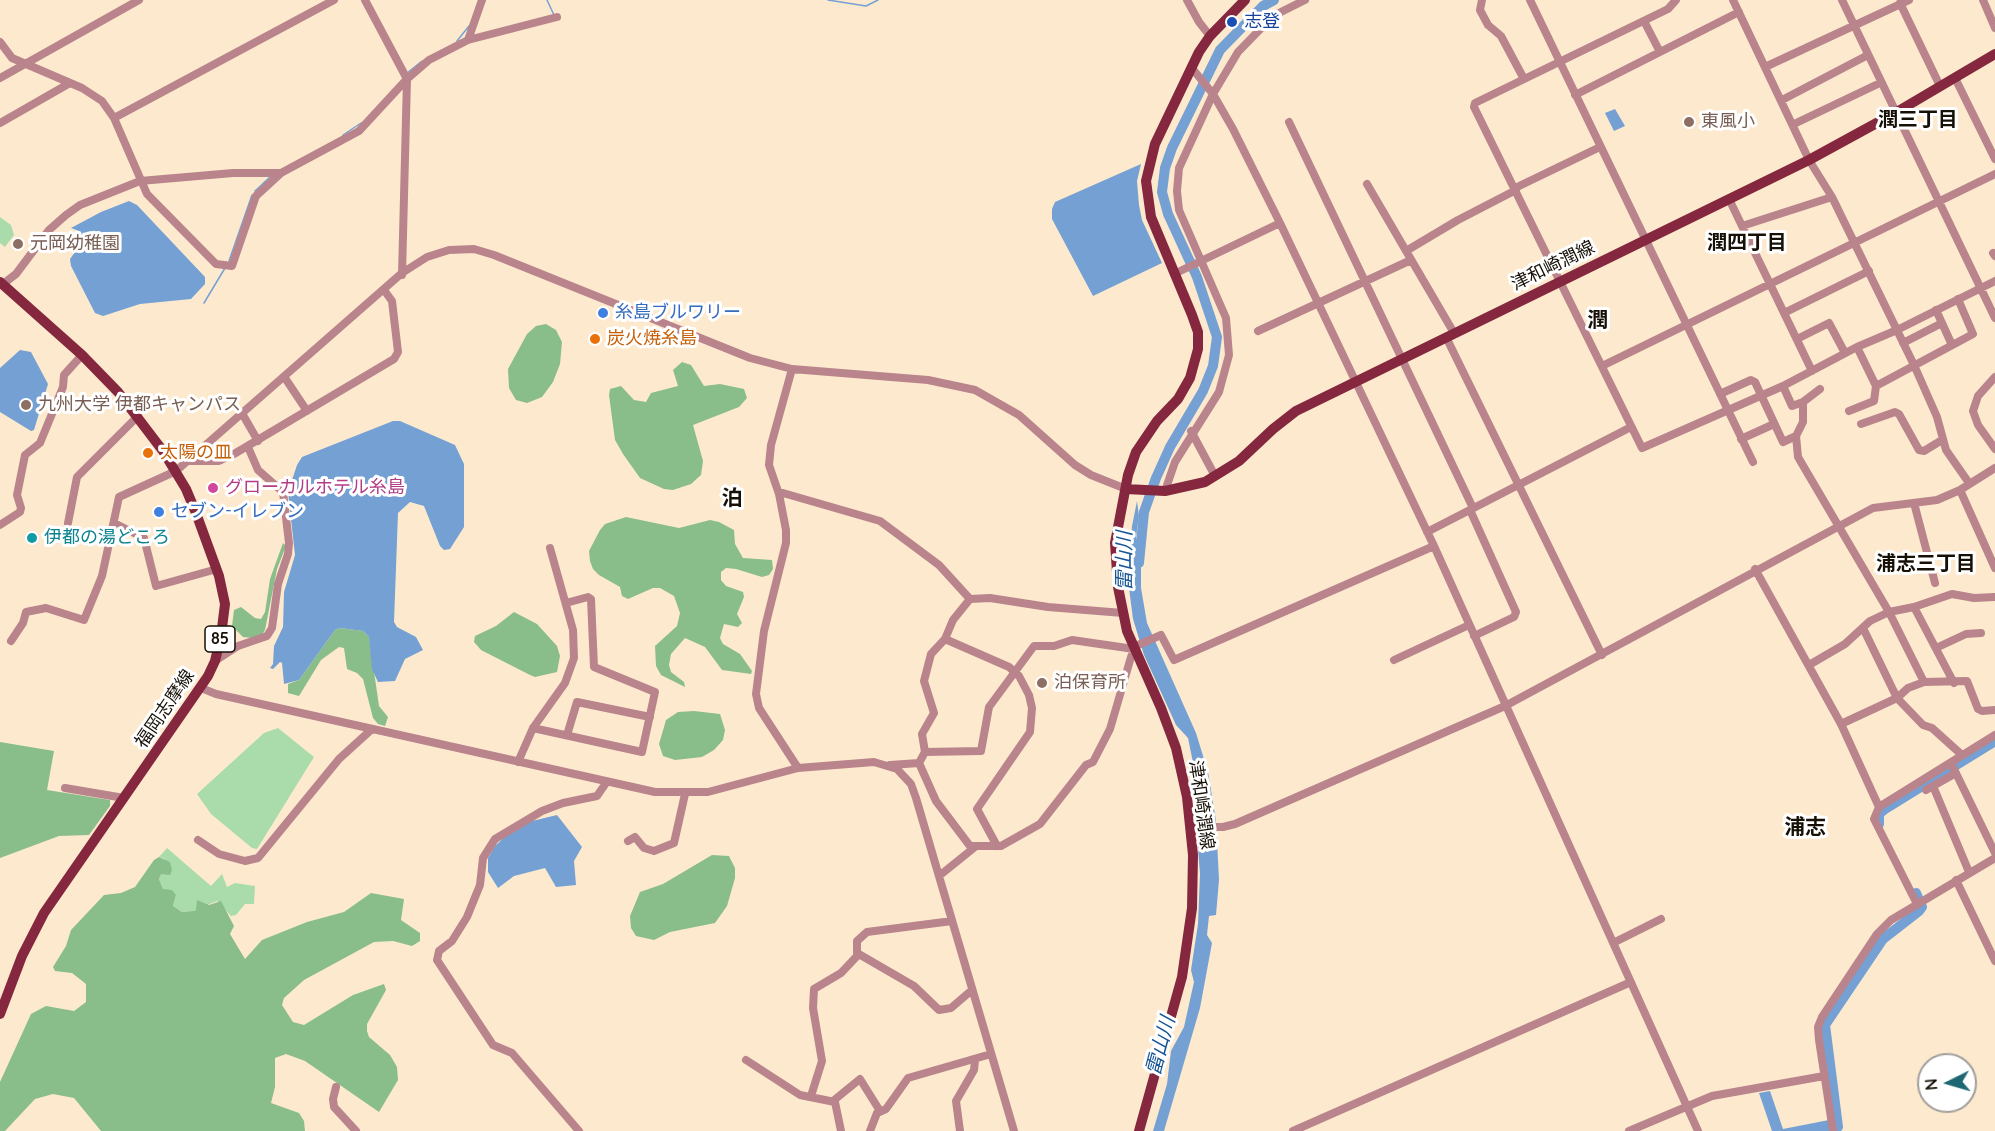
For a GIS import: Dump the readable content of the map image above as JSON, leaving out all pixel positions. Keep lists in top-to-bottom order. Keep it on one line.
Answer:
{"streets":{"main road":["津和崎潤線","85","福岡志摩線"]},"districts":["潤三丁目","潤四丁目","潤","泊","浦志三丁目","浦志"],"water":["雷山川"],"places":["志登","東風小","元岡幼稚園","糸島ブルワリー","炭火焼糸島","九州大学 伊都キャンパス","太陽の皿","グローカルホテル糸島","セブン-イレブン","伊都の湯どころ","泊保育所"],"north":"left"}
